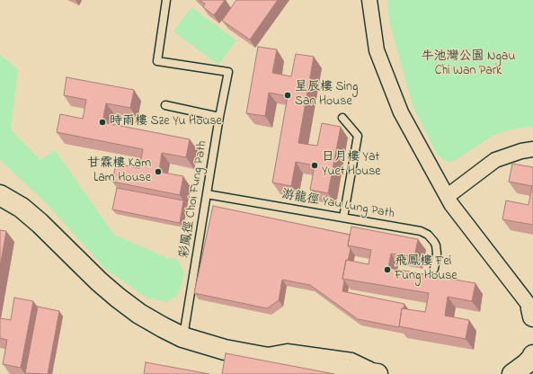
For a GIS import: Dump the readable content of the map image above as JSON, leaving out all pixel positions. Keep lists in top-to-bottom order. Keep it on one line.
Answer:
{"streets":{"lane":["彩鳳徑 Choi Fung Path","游龍徑 Yau Lung Path"]},"crossings":[["彩鳳徑 Choi Fung Path","游龍徑 Yau Lung Path"]],"parks":["牛池灣公園 Ngau Chi Wan Park"],"places":["星辰樓 Sing San House","時雨樓 Sze Yu House","日月樓 Yat Yuet House","甘霖樓 Kam Lam House","飛鳳樓 Fei Fung House"]}
